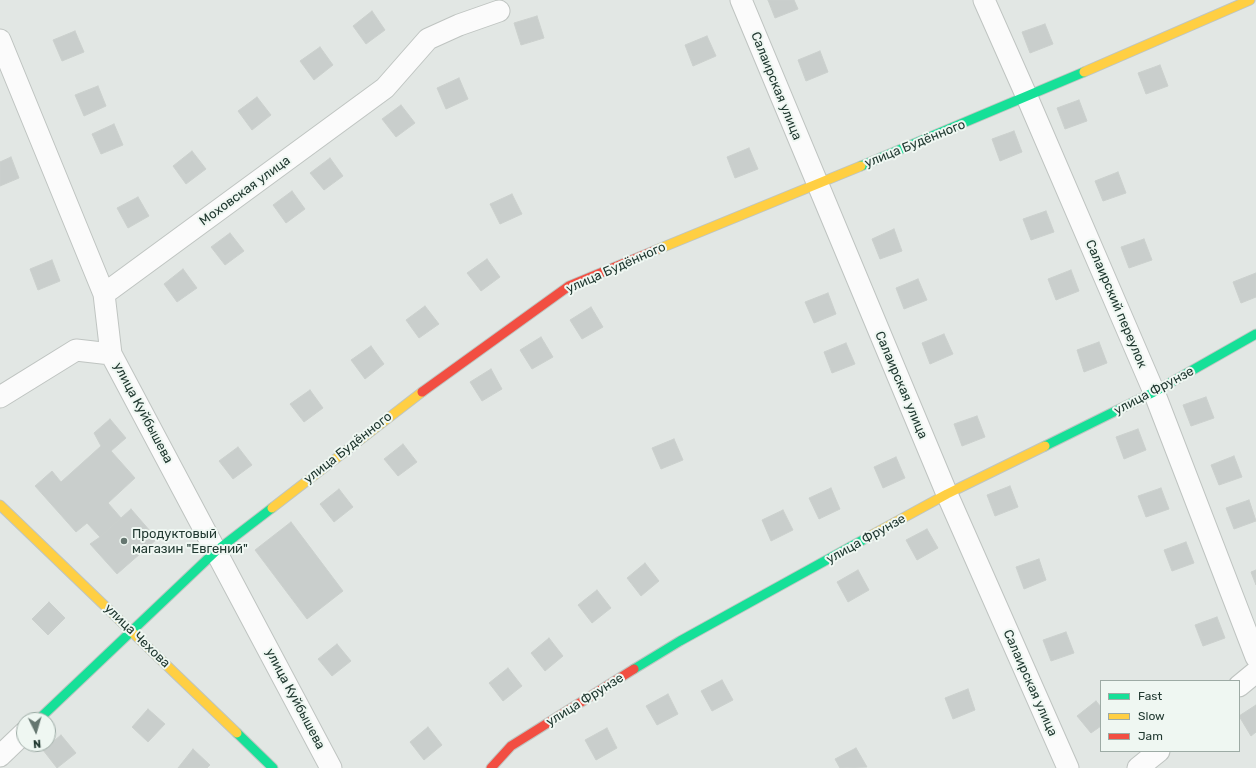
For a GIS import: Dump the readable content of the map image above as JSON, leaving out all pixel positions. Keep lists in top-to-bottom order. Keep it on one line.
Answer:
{"streets":{"street":["Салаирская улица","улица Будённого","Моховская улица","Салаирский переулок","улица Фрунзе","улица Куйбышева","улица Чехова"]},"crossings":[["Салаирская улица","улица Будённого"],["Салаирская улица","улица Фрунзе"],["улица Будённого","Салаирский переулок"],["улица Будённого","улица Куйбышева"],["улица Будённого","улица Чехова"],["Моховская улица","улица Куйбышева"],["Салаирский переулок","улица Фрунзе"]],"places":["Продуктовый магазин \"Евгений\""],"legend":["Fast","Slow","Jam"],"north":"bottom"}
